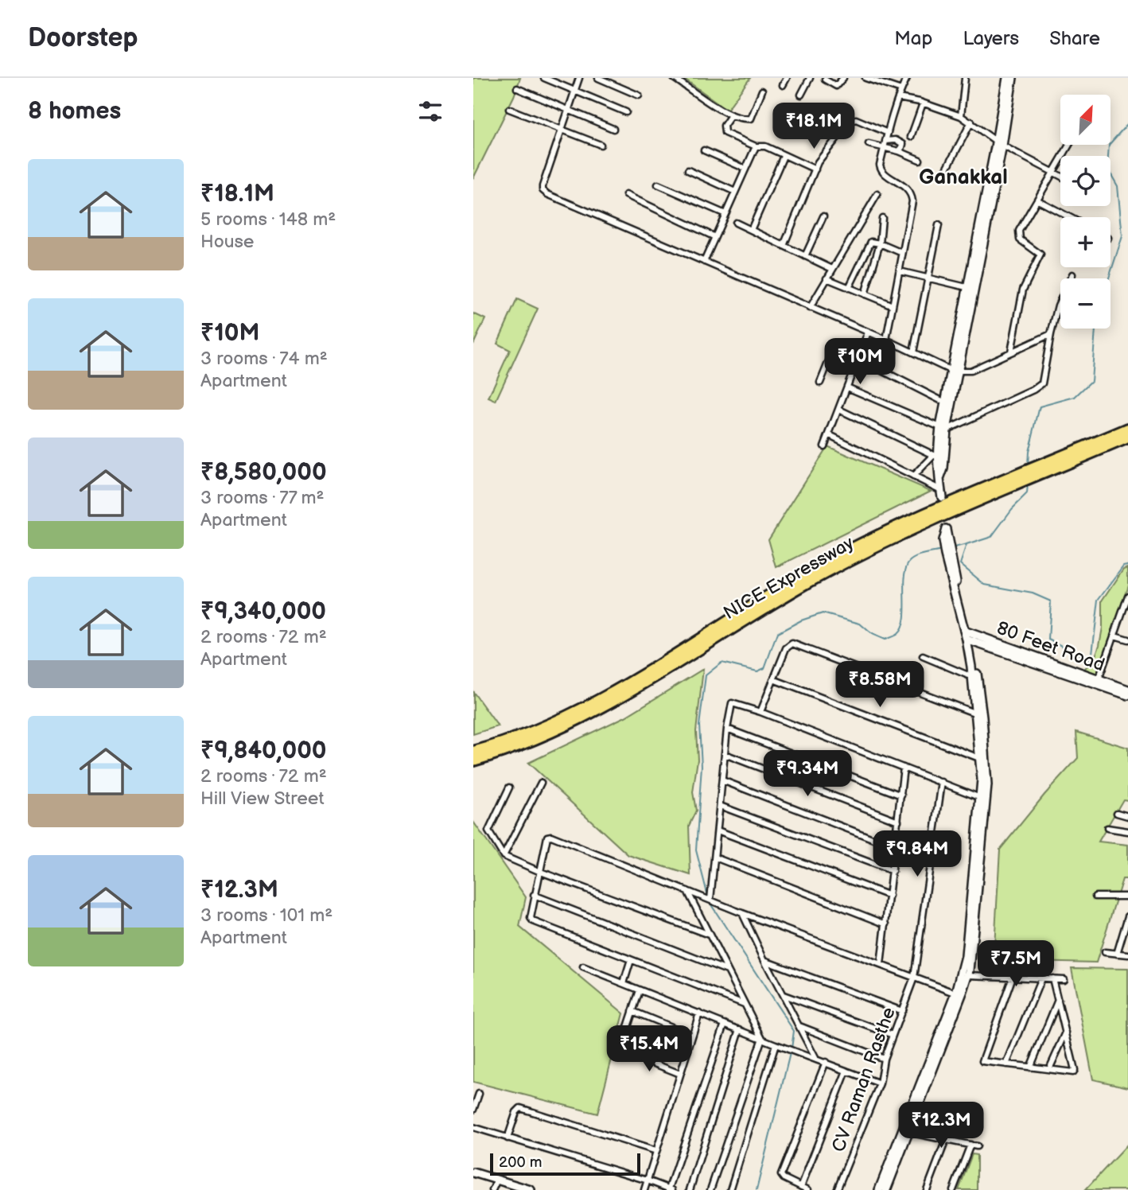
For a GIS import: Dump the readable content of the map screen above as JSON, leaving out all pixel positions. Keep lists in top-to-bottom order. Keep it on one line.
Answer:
{"streets":{"highway":["NICE Expressway"],"main road":["80 Feet Road"],"street":["CV Raman Rasthe"]},"districts":["Ganakkal"],"scale_bar":"200 m","north":"top right","page":{"header":"Doorstep","nav":["Map","Layers","Share"],"heading":"8 homes","map_buttons":["+","−"],"price":["₹18.1M","₹10M","₹8.58M","₹9.34M","₹9.84M","₹7.5M","₹15.4M","₹12.3M"],"list":[{"name":"₹18.1M","note":"5 rooms · 148 m² · House"},{"name":"₹10M","note":"3 rooms · 74 m² · Apartment"},{"name":"₹8,580,000","note":"3 rooms · 77 m² · Apartment"},{"name":"₹9,340,000","note":"2 rooms · 72 m² · Apartment"},{"name":"₹9,840,000","note":"2 rooms · 72 m² · Hill View Street"},{"name":"₹12.3M","note":"3 rooms · 101 m² · Apartment"}],"scale":"200 m"}}
